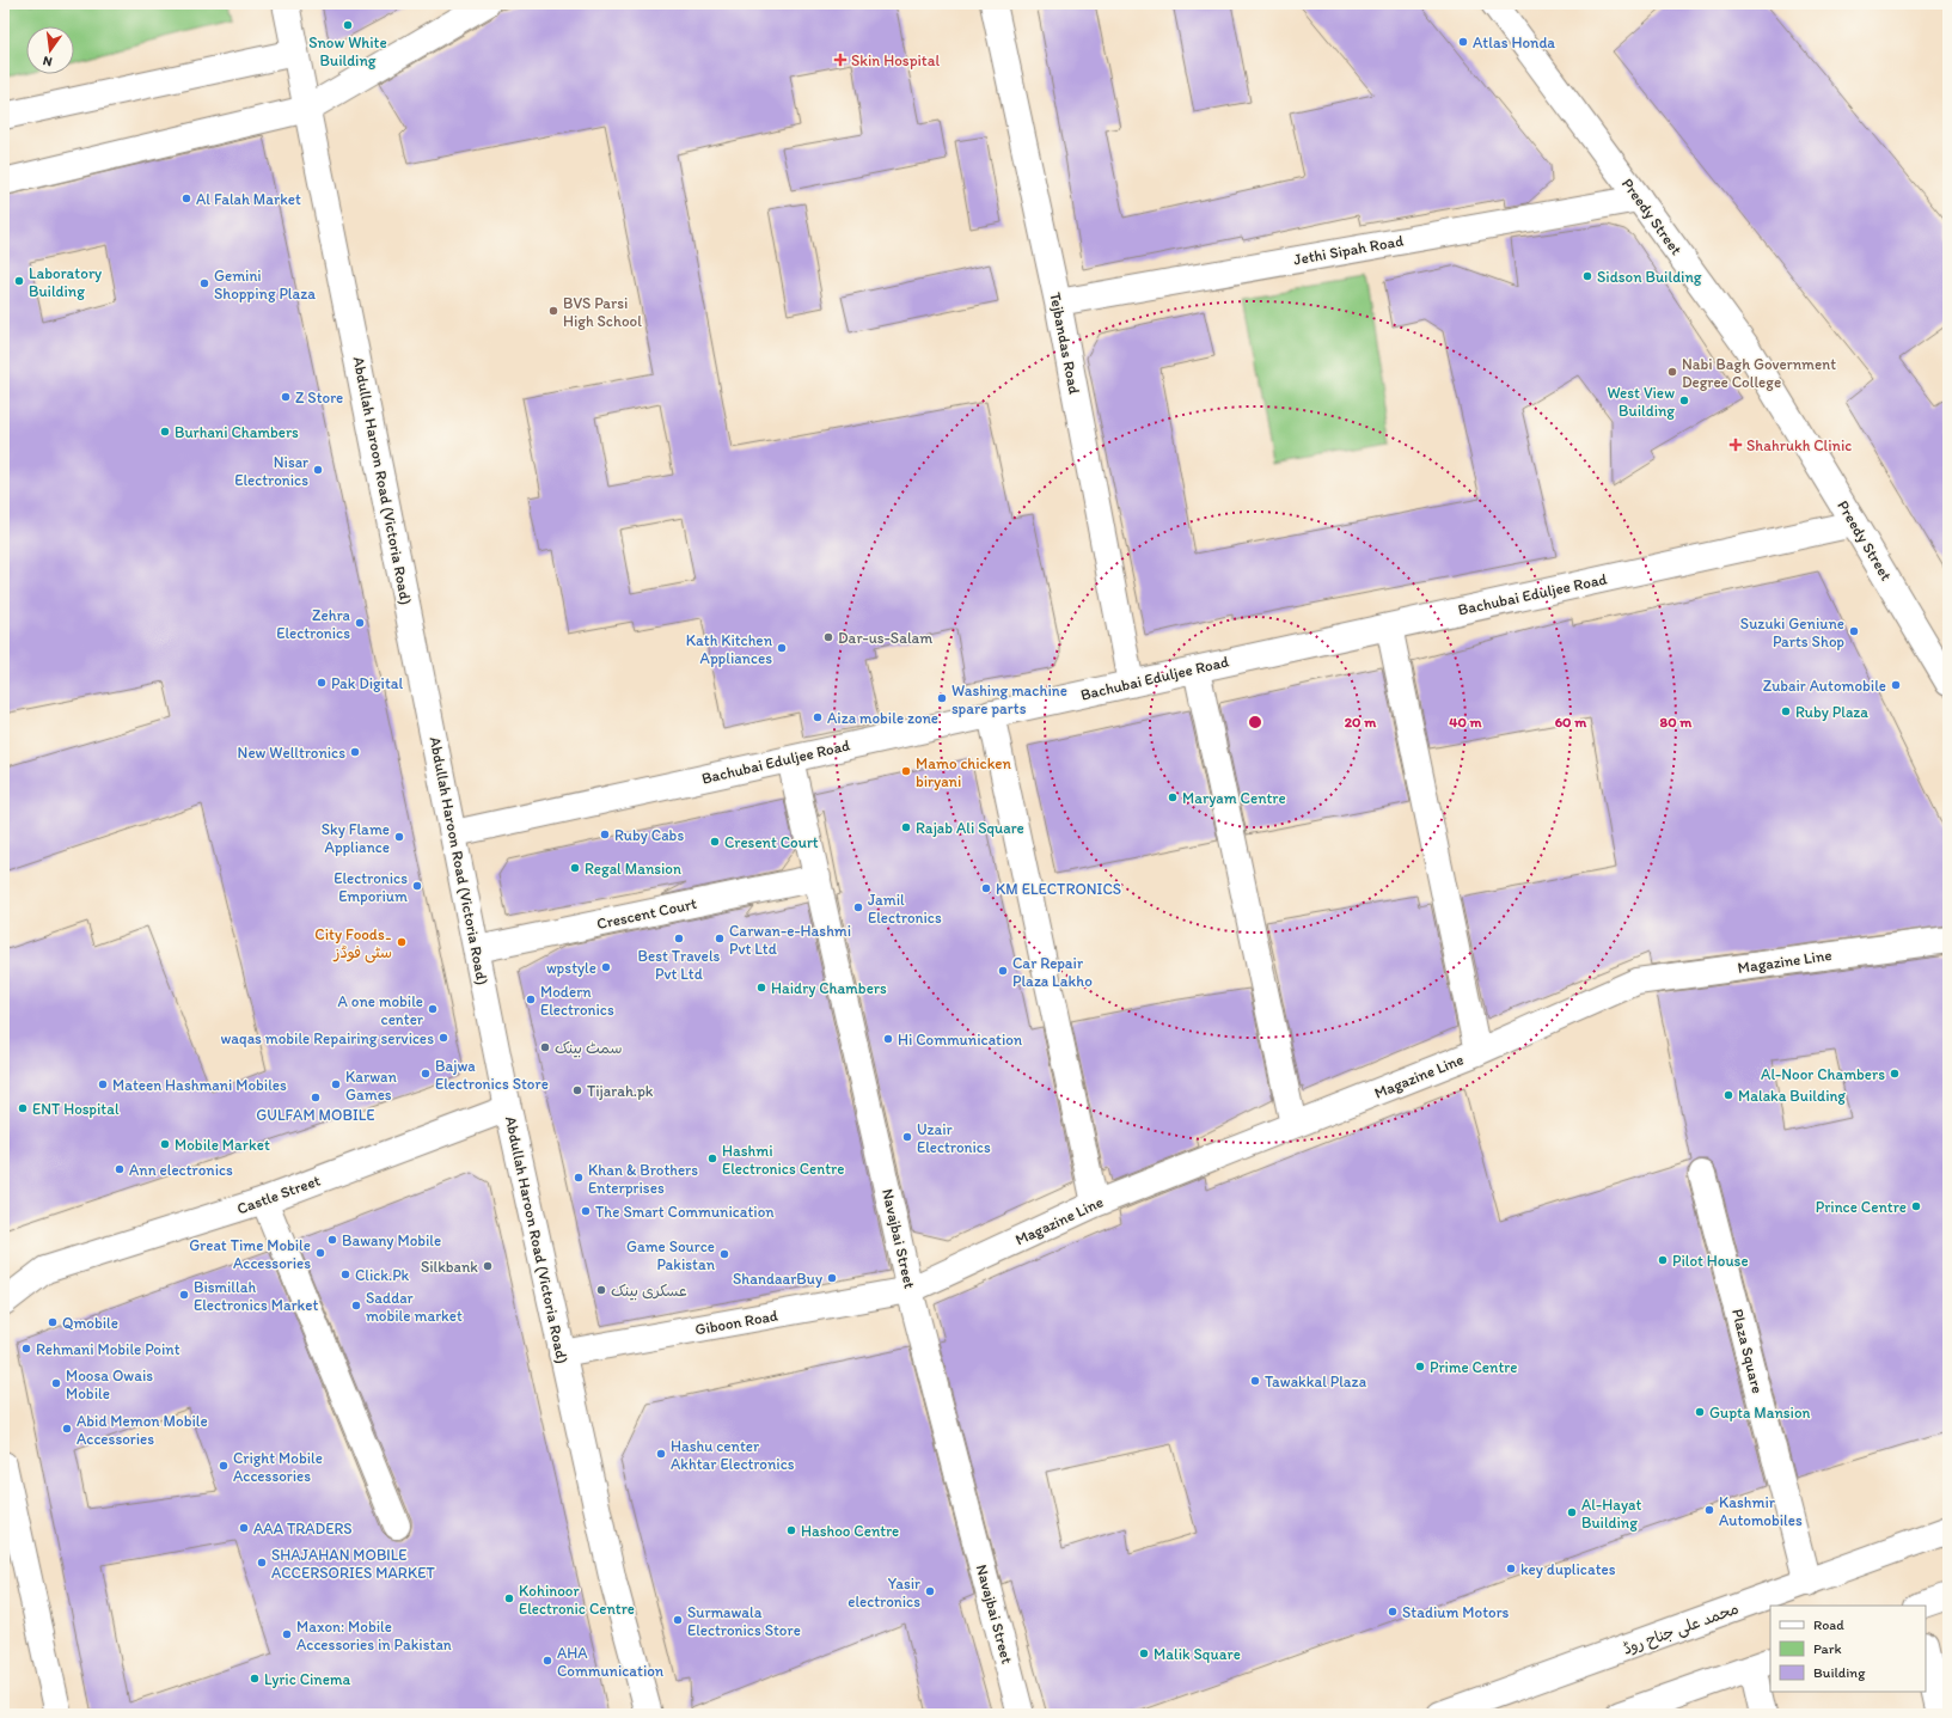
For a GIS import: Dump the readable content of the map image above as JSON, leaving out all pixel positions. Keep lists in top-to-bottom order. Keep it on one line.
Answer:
{"streets":{"main road":["Preedy Street","Jethi Sipah Road","Tejbandas Road","Abdullah Haroon Road (Victoria Road)","Bachubai Eduljee Road","Crescent Court","Magazine Line","Castle Street","Navajbai Street","Giboon Road","Plaza Square","محمد علی جناح روڈ"]},"crossings":[["Preedy Street","Jethi Sipah Road"],["Preedy Street","Bachubai Eduljee Road"],["Jethi Sipah Road","Tejbandas Road"],["Tejbandas Road","Bachubai Eduljee Road"],["Abdullah Haroon Road (Victoria Road)","Bachubai Eduljee Road"],["Abdullah Haroon Road (Victoria Road)","Crescent Court"],["Abdullah Haroon Road (Victoria Road)","Castle Street"],["Abdullah Haroon Road (Victoria Road)","Giboon Road"],["Bachubai Eduljee Road","Navajbai Street"],["Crescent Court","Navajbai Street"],["Magazine Line","Navajbai Street"],["Magazine Line","Giboon Road"],["Navajbai Street","Giboon Road"],["Plaza Square","محمد علی جناح روڈ"]],"places":{"other":["Snow White Building","Atlas Honda","Al Falah Market","Sidson Building","Laboratory Building","Gemini Shopping Plaza","BVS Parsi High School","Nabi Bagh Government Degree College","Z Store","West View Building","Burhani Chambers","Nisar Electronics","Zehra Electronics","Suzuki Geniune Parts Shop","Dar-us-Salam","Kath Kitchen Appliances","Pak Digital","Zubair Automobile","Washing machine spare parts","Ruby Plaza","Aiza mobile zone","New Welltronics","Mamo chicken biryani","Maryam Centre","Rajab Ali Square","Ruby Cabs","Sky Flame Appliance","Cresent Court","Regal Mansion","Electronics Emporium","KM ELECTRONICS","Jamil Electronics","Best Travels Pvt Ltd","Carwan-e-Hashmi Pvt Ltd","City Foods۔ سٹی فوڈز","wpstyle","Car Repair Plaza Lakho","Haidry Chambers","Modern Electronics","A one mobile center","waqas mobile Repairing services","Hi Communication","سمٹ بینک","Bajwa Electronics Store","Al-Noor Chambers","Mateen Hashmani Mobiles","Karwan Games","Tijarah.pk","Malaka Building","GULFAM MOBILE","ENT Hospital","Uzair Electronics","Mobile Market","Hashmi Electronics Centre","Ann electronics","Khan & Brothers Enterprises","Prince Centre","The Smart Communication","Bawany Mobile","Great Time Mobile Accessories","Game Source Pakistan","Pilot House","Silkbank","Click.Pk","ShandaarBuy","عسکری بینک","Bismillah Electronics Market","Saddar mobile market","Qmobile","Rehmani Mobile Point","Prime Centre","Tawakkal Plaza","Moosa Owais Mobile","Gupta Mansion","Abid Memon Mobile Accessories","Hashu center Akhtar Electronics","Cright Mobile Accessories","Kashmir Automobiles","Al-Hayat Building","AAA TRADERS","Hashoo Centre","SHAJAHAN MOBILE ACCERSORIES MARKET","key duplicates","Yasir electronics","Kohinoor Electronic Centre","Stadium Motors","Surmawala Electronics Store","Maxon: Mobile Accessories in Pakistan","Malik Square","AHA Communication","Lyric Cinema"],"health":["Skin Hospital","Shahrukh Clinic"]},"legend":["Road","Park","Building"],"north":"bottom","rings":["20 m","40 m","60 m","80 m"]}
